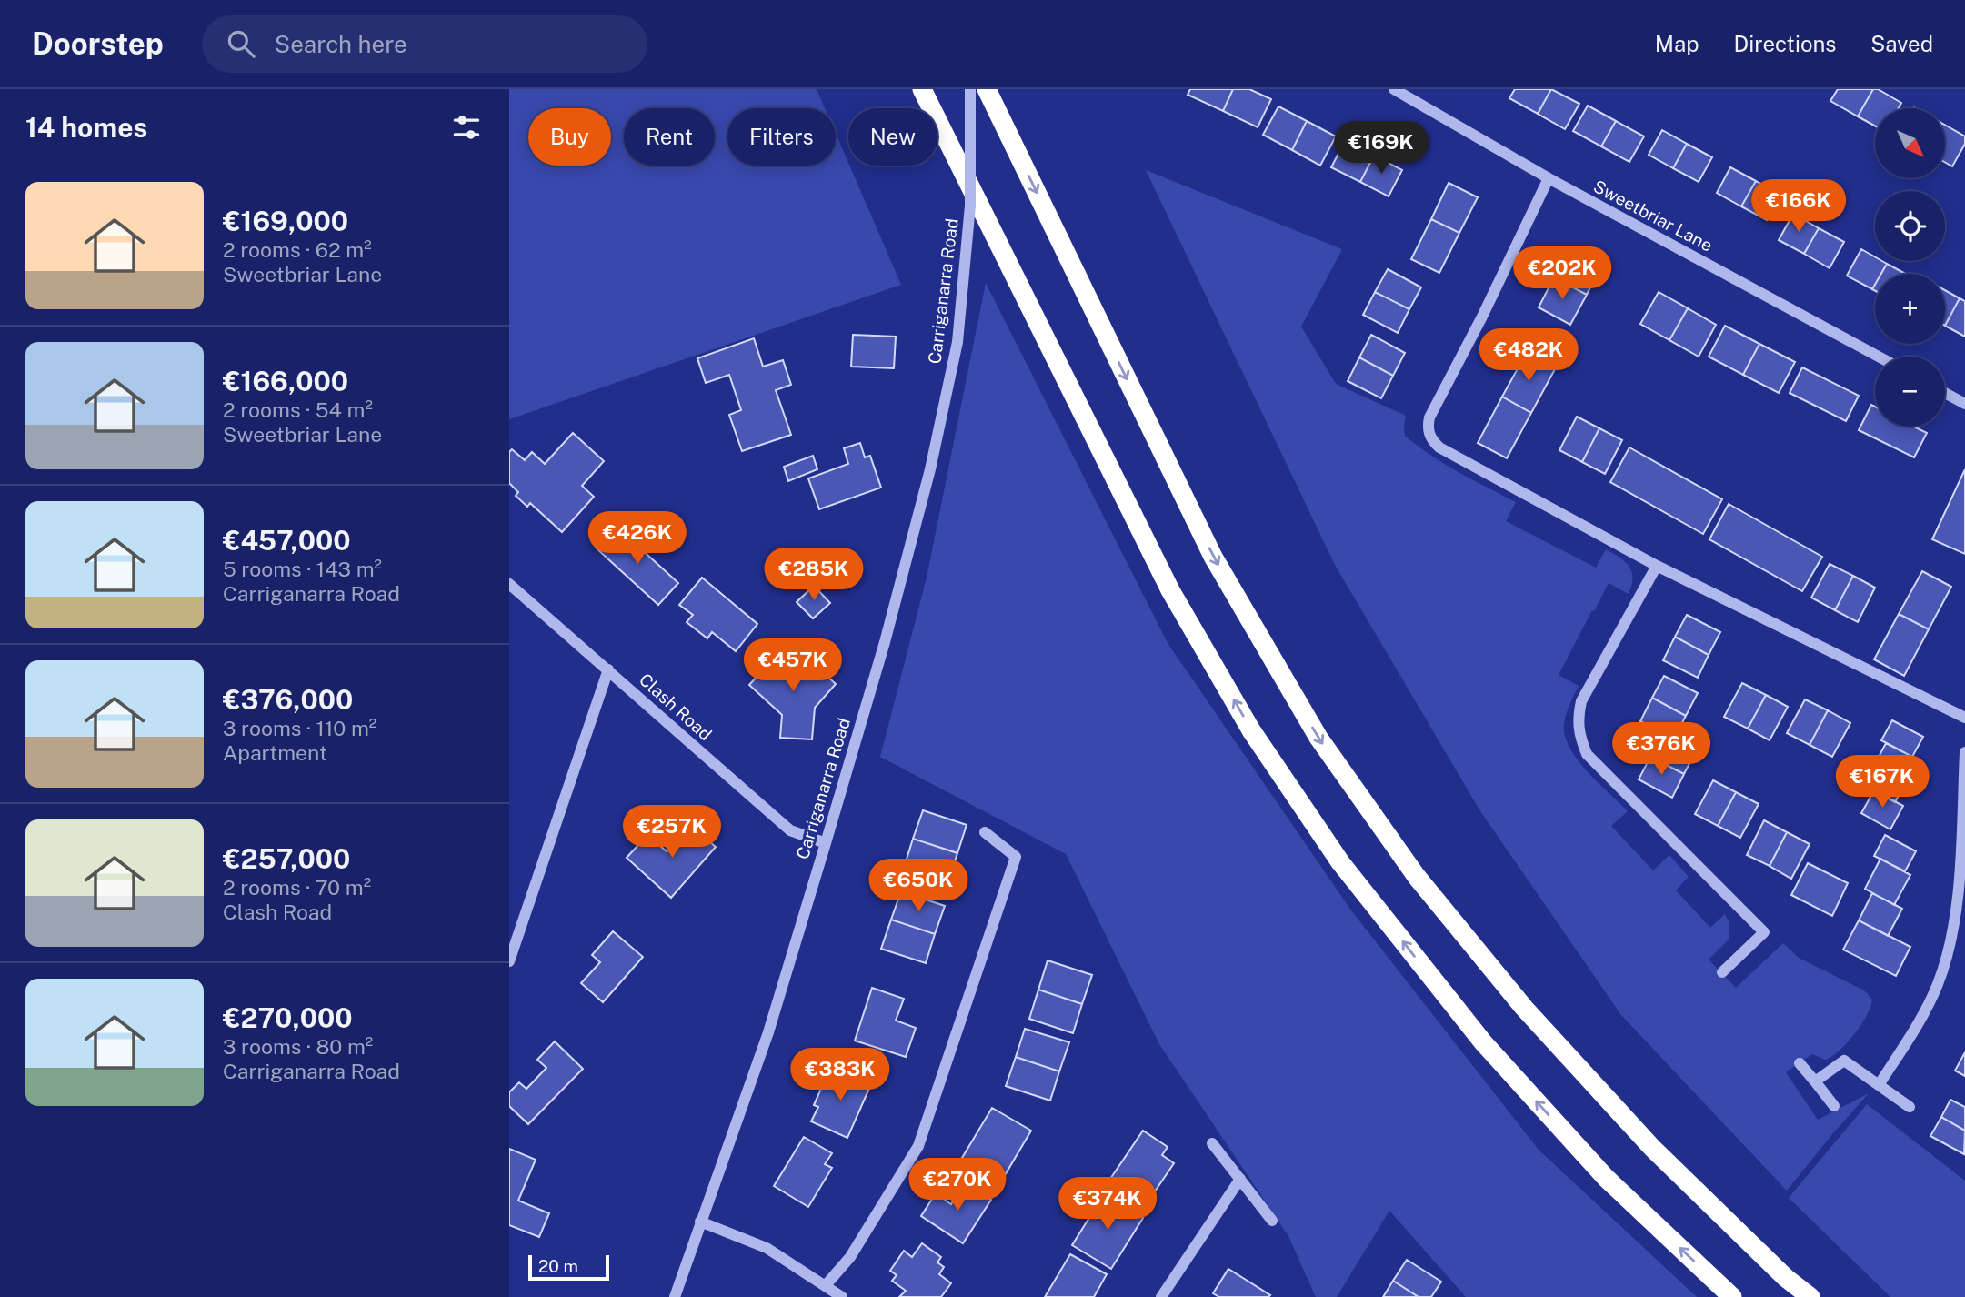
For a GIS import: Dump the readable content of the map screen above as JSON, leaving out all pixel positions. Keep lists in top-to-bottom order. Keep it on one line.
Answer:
{"streets":{"street":["Sweetbriar Lane","Carriganarra Road","Clash Road"]},"crossings":[["Carriganarra Road","Clash Road"]],"scale_bar":"20 m","north":"bottom right","page":{"header":"Doorstep","search":"Search here","nav":["Map","Directions","Saved"],"heading":"14 homes","map_buttons":["+","−"],"chip":["Buy","Rent","Filters","New"],"price":["€169K","€166K","€202K","€482K","€426K","€285K","€457K","€376K","€167K","€257K","€650K","€383K","€270K","€374K"],"list":[{"name":"€169,000","note":"2 rooms · 62 m² · Sweetbriar Lane"},{"name":"€166,000","note":"2 rooms · 54 m² · Sweetbriar Lane"},{"name":"€457,000","note":"5 rooms · 143 m² · Carriganarra Road"},{"name":"€376,000","note":"3 rooms · 110 m² · Apartment"},{"name":"€257,000","note":"2 rooms · 70 m² · Clash Road"},{"name":"€270,000","note":"3 rooms · 80 m² · Carriganarra Road"}],"scale":"20 m"}}
